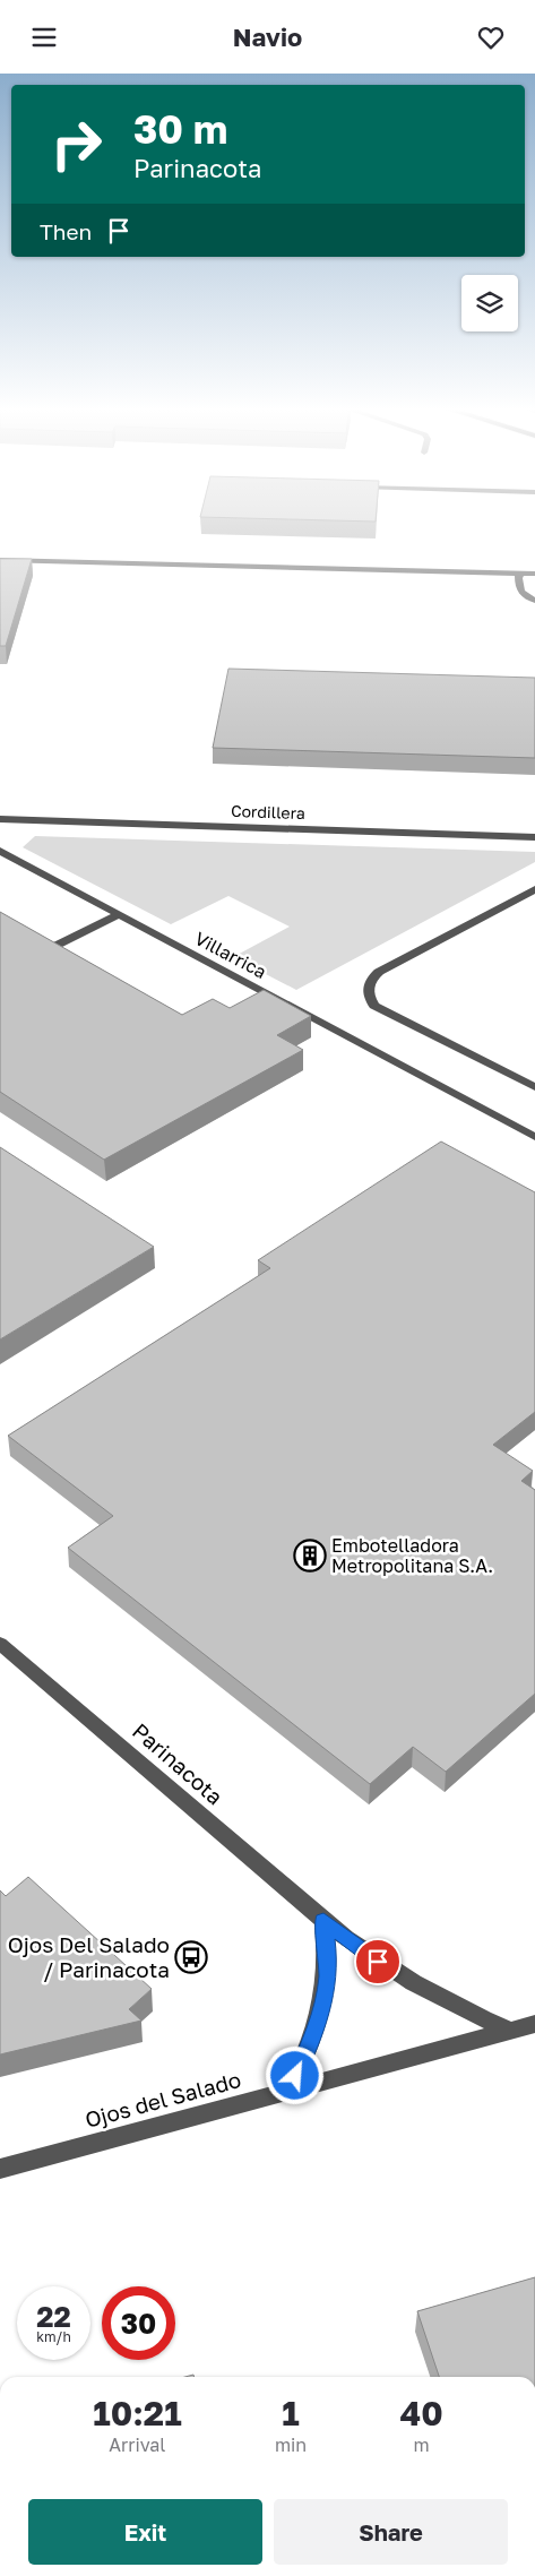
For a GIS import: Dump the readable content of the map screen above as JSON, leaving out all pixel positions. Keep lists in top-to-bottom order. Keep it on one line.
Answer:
{"streets":{"street":["Cordillera","Villarrica","Parinacota","Ojos del Salado"]},"crossings":[["Parinacota","Ojos del Salado"]],"places":{"building":["Embotelladora Metropolitana S.A."],"bus stop":["Ojos Del Salado / Parinacota"]},"page":{"header":"Navio","turn":["30 m","Parinacota"],"then":"Then","speed":"22 km/h","limit":"30","eta":["10:21","Arrival","1","min","40","m"],"buttons":["Exit","Share"]}}
